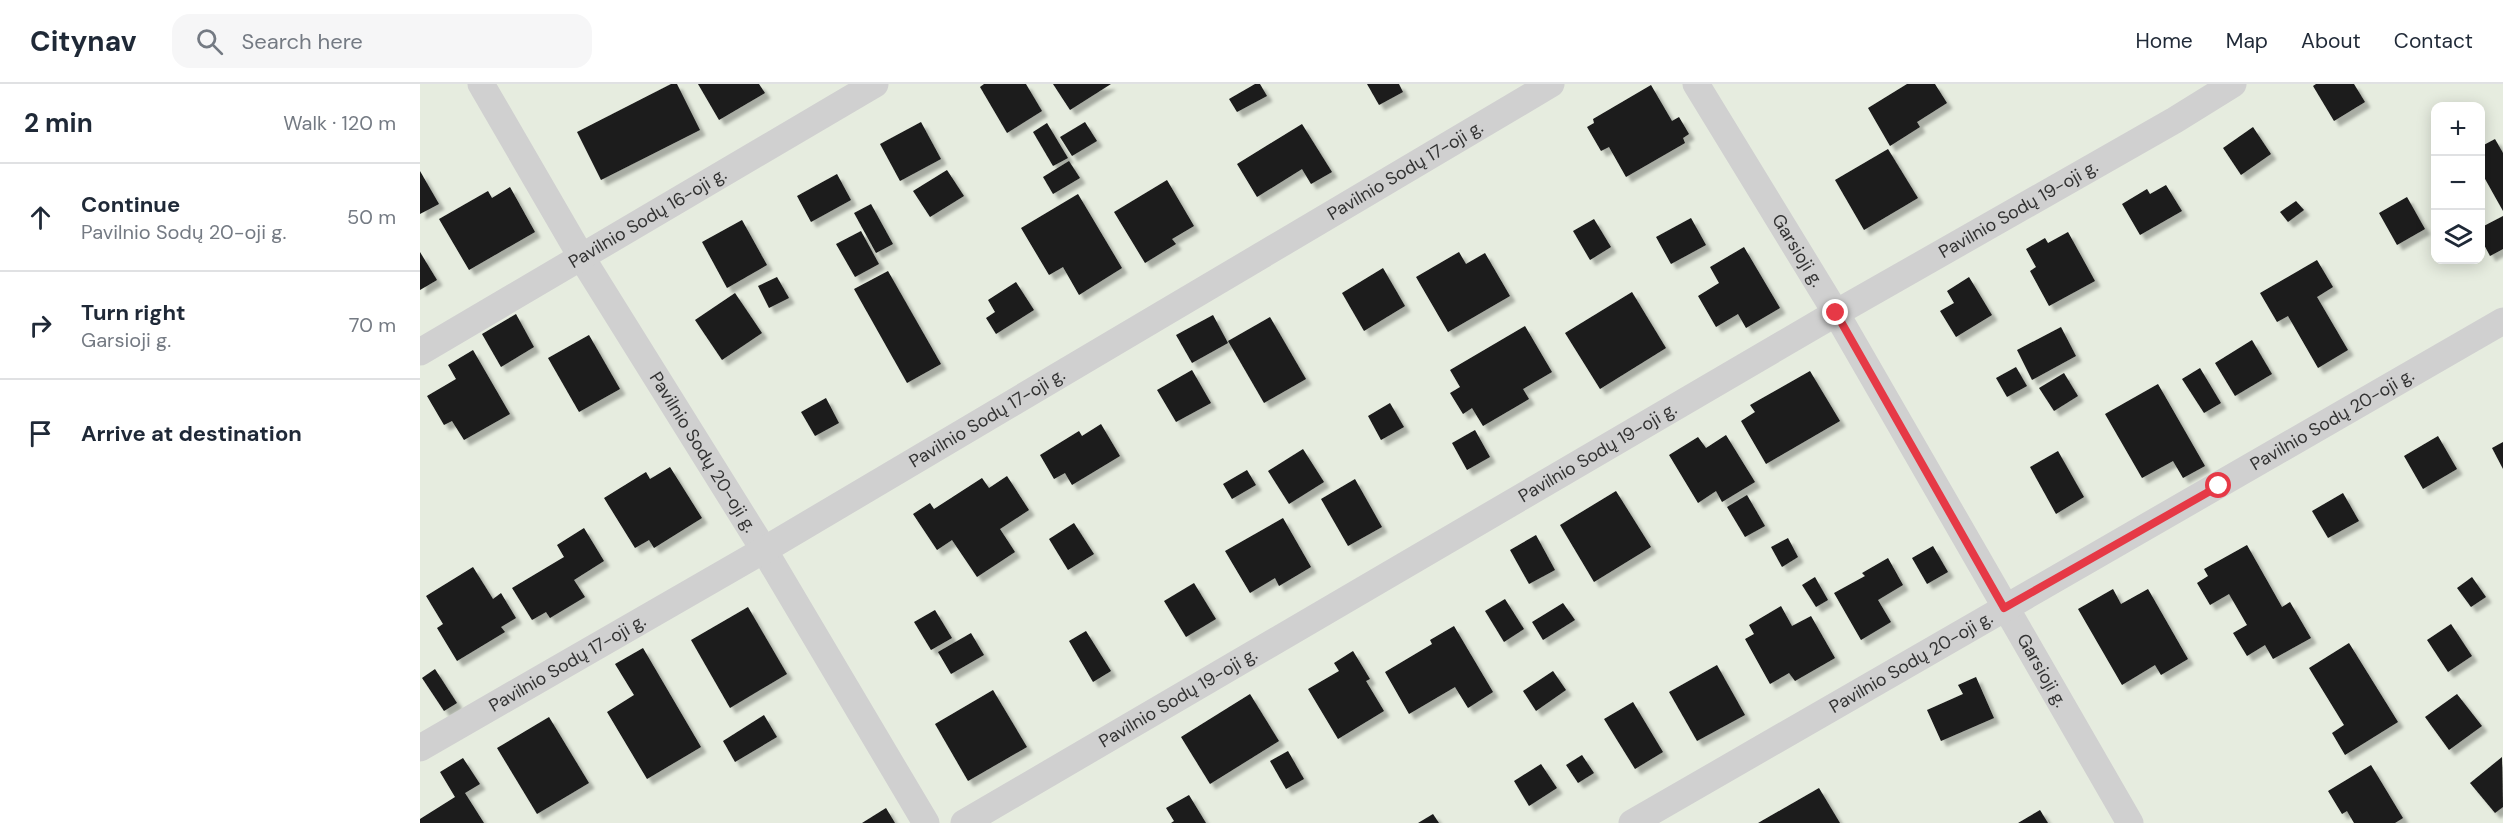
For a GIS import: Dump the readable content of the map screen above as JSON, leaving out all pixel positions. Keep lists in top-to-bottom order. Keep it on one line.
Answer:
{"streets":{"street":["Pavilnio Sodų 17-oji g.","Pavilnio Sodų 19-oji g.","Pavilnio Sodų 16-oji g.","Garsioji g.","Pavilnio Sodų 20-oji g."]},"crossings":[["Pavilnio Sodų 17-oji g.","Pavilnio Sodų 20-oji g."],["Pavilnio Sodų 19-oji g.","Garsioji g."],["Pavilnio Sodų 16-oji g.","Pavilnio Sodų 20-oji g."],["Garsioji g.","Pavilnio Sodų 20-oji g."]],"page":{"header":"Citynav","search":"Search here","nav":["Home","Map","About","Contact"],"heading":["2 min","Walk · 120 m"],"map_buttons":["+","−"],"list":[["Continue","Pavilnio Sodų 20-oji g.","50 m"],["Turn right","Garsioji g.","70 m"],"Arrive at destination"]}}
